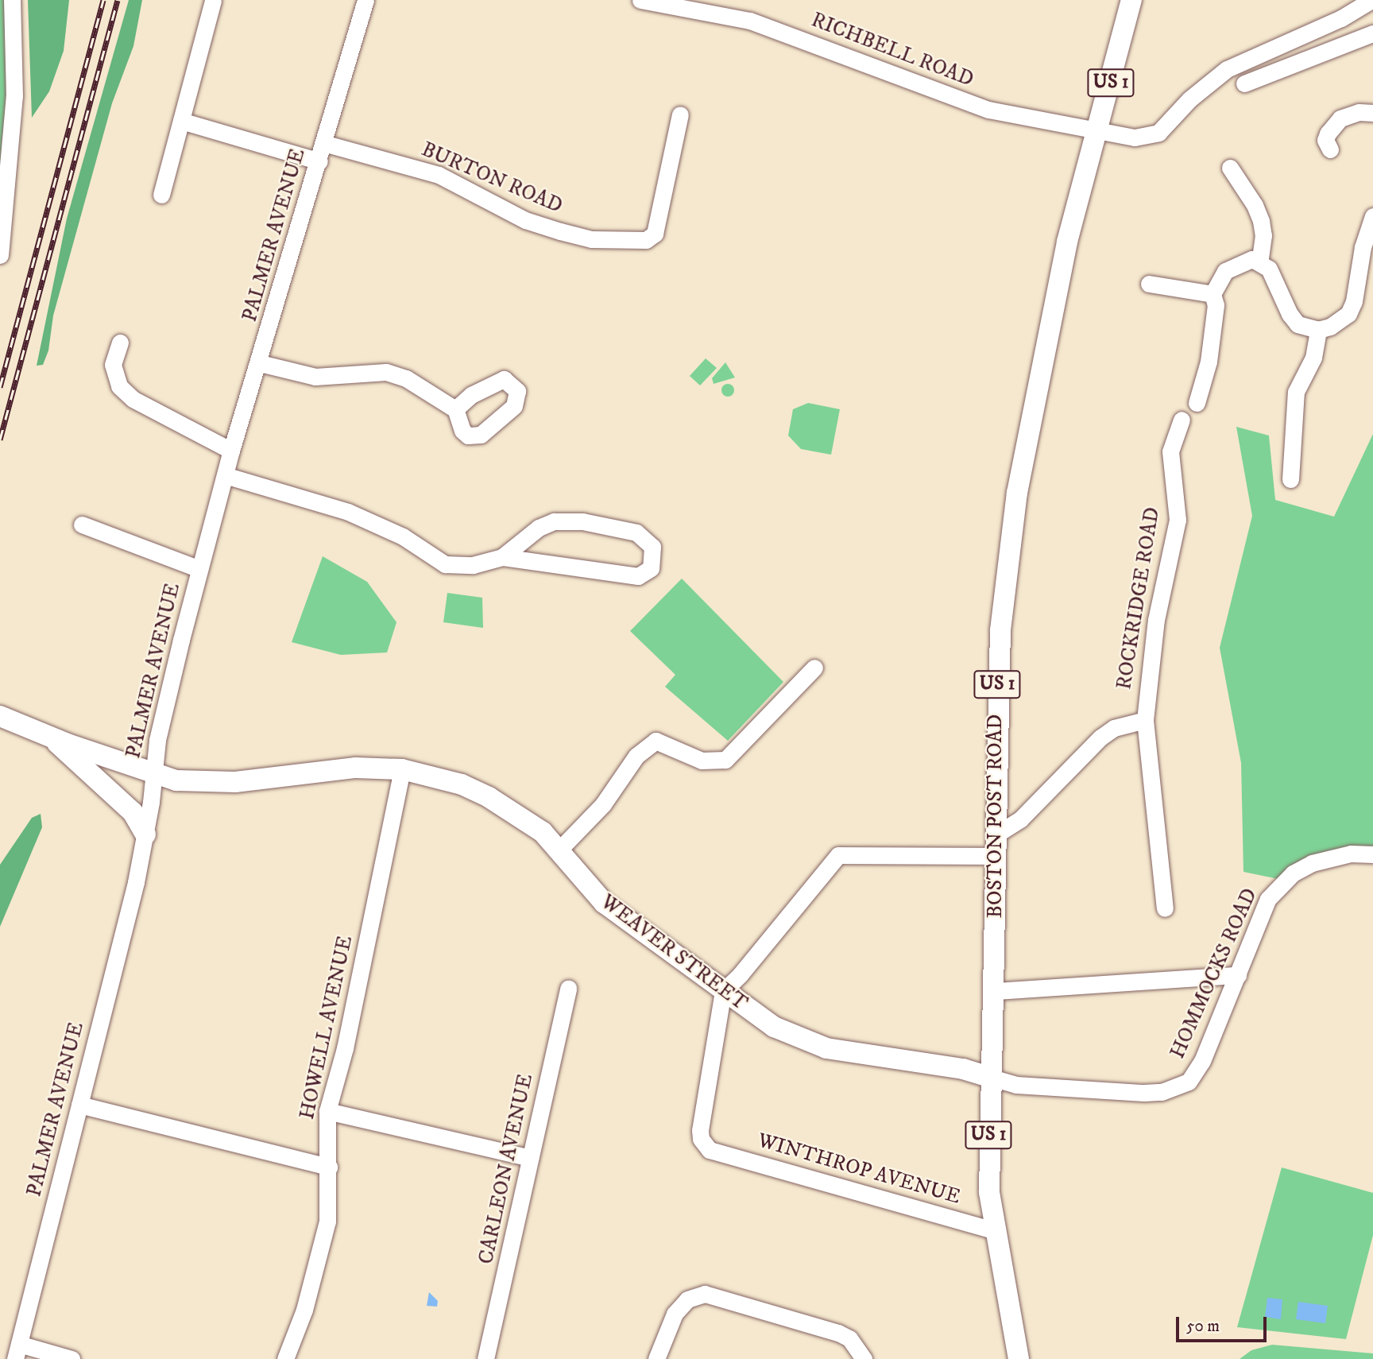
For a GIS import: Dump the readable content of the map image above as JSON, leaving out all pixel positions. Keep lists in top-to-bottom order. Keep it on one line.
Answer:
{"streets":{"main road":["US 1","BOSTON POST ROAD","WEAVER STREET"],"street":["RICHBELL ROAD","BURTON ROAD","PALMER AVENUE","ROCKRIDGE ROAD","HOMMOCKS ROAD","HOWELL AVENUE","CARLEON AVENUE","WINTHROP AVENUE"]},"crossings":[["RICHBELL ROAD","US 1"],["RICHBELL ROAD","BOSTON POST ROAD"],["US 1","BOSTON POST ROAD"],["BURTON ROAD","PALMER AVENUE"],["PALMER AVENUE","WEAVER STREET"],["ROCKRIDGE ROAD","BOSTON POST ROAD"],["BOSTON POST ROAD","WEAVER STREET"],["BOSTON POST ROAD","HOMMOCKS ROAD"],["BOSTON POST ROAD","WINTHROP AVENUE"],["WEAVER STREET","HOMMOCKS ROAD"],["WEAVER STREET","HOWELL AVENUE"],["WEAVER STREET","WINTHROP AVENUE"]],"scale_bar":"50 m"}
